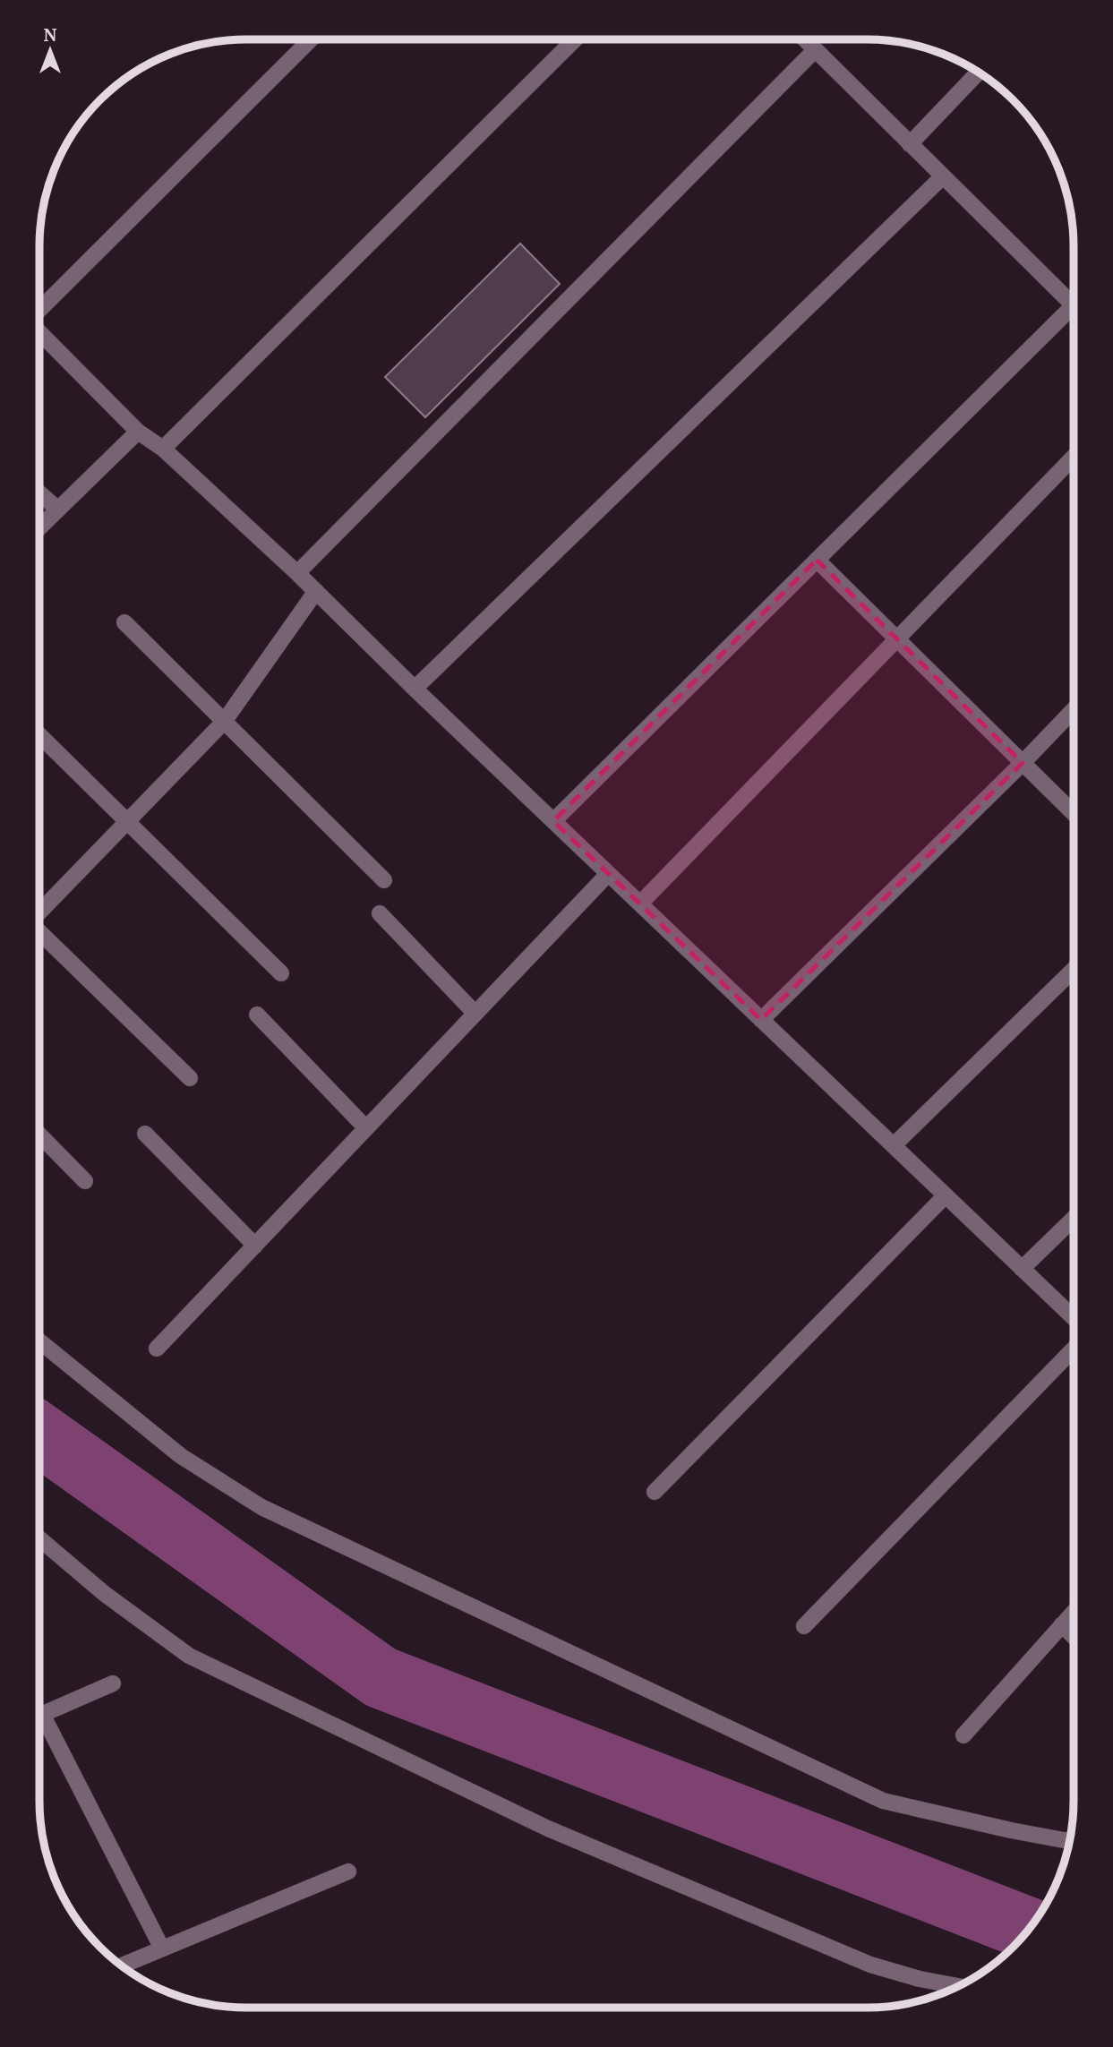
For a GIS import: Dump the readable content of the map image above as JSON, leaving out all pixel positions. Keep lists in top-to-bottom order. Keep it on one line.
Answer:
{"north":"top"}
